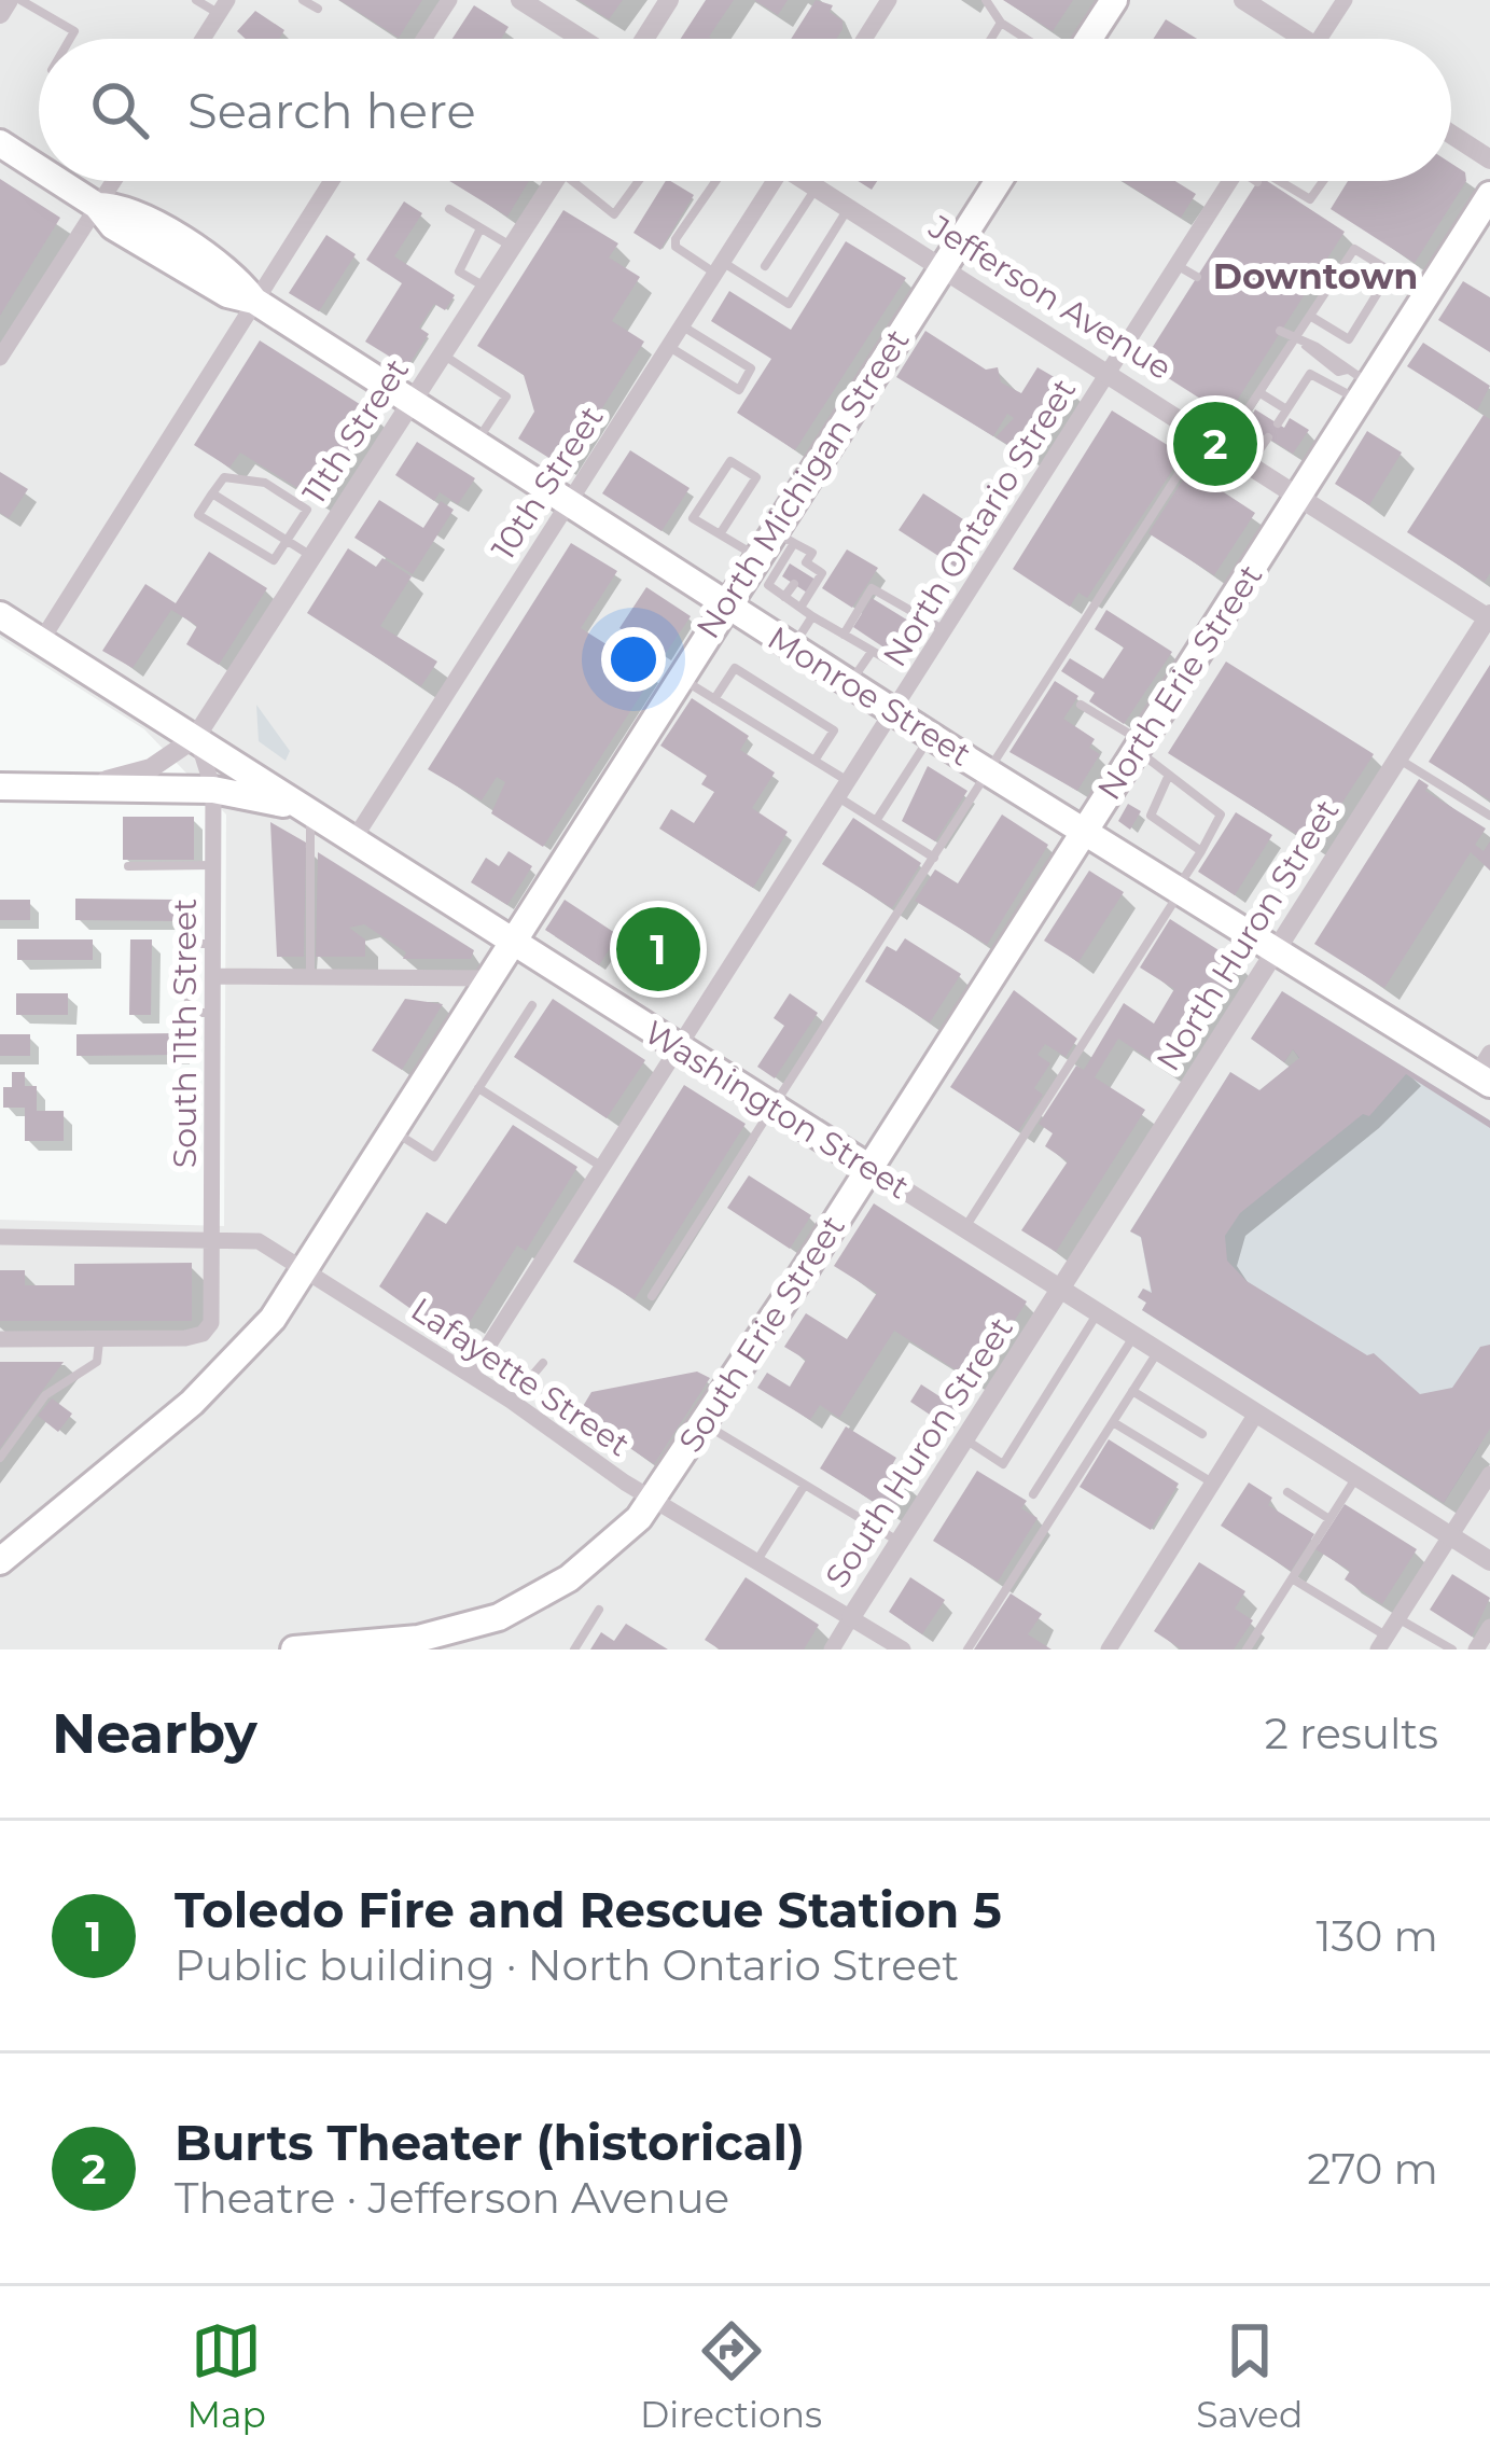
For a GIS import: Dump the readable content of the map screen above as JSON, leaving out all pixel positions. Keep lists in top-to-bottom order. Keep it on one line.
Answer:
{"streets":{"main road":["North Michigan Street","North Erie Street","Monroe Street","Washington Street","South Erie Street"],"street":["Jefferson Avenue","11th Street","10th Street","North Ontario Street","North Huron Street","South 11th Street","Lafayette Street","South Huron Street"]},"crossings":[["Jefferson Avenue","North Michigan Street"],["Jefferson Avenue","North Ontario Street"],["Jefferson Avenue","North Erie Street"],["Jefferson Avenue","North Huron Street"],["11th Street","Monroe Street"],["11th Street","South 11th Street"],["11th Street","Washington Street"],["10th Street","Monroe Street"],["10th Street","Washington Street"],["North Michigan Street","Monroe Street"],["North Michigan Street","Washington Street"],["North Michigan Street","Lafayette Street"],["North Ontario Street","Monroe Street"],["North Ontario Street","Washington Street"],["North Ontario Street","Lafayette Street"],["North Erie Street","Monroe Street"],["North Erie Street","Washington Street"],["North Erie Street","South Erie Street"],["Monroe Street","North Huron Street"],["North Huron Street","Washington Street"],["North Huron Street","South Huron Street"],["South 11th Street","Washington Street"],["South 11th Street","Lafayette Street"],["Washington Street","South Erie Street"],["Washington Street","South Huron Street"],["South Erie Street","Lafayette Street"],["Lafayette Street","South Huron Street"]],"districts":["Downtown"],"page":{"search":"Search here","pins":["2","1"],"heading":["Nearby","2 results"],"list":[{"mark":"1","name":"Toledo Fire and Rescue Station 5","note":"Public building · North Ontario Street","value":"130 m"},{"mark":"2","name":"Burts Theater (historical)","note":"Theatre · Jefferson Avenue","value":"270 m"}],"nav":["Map","Directions","Saved"]}}
